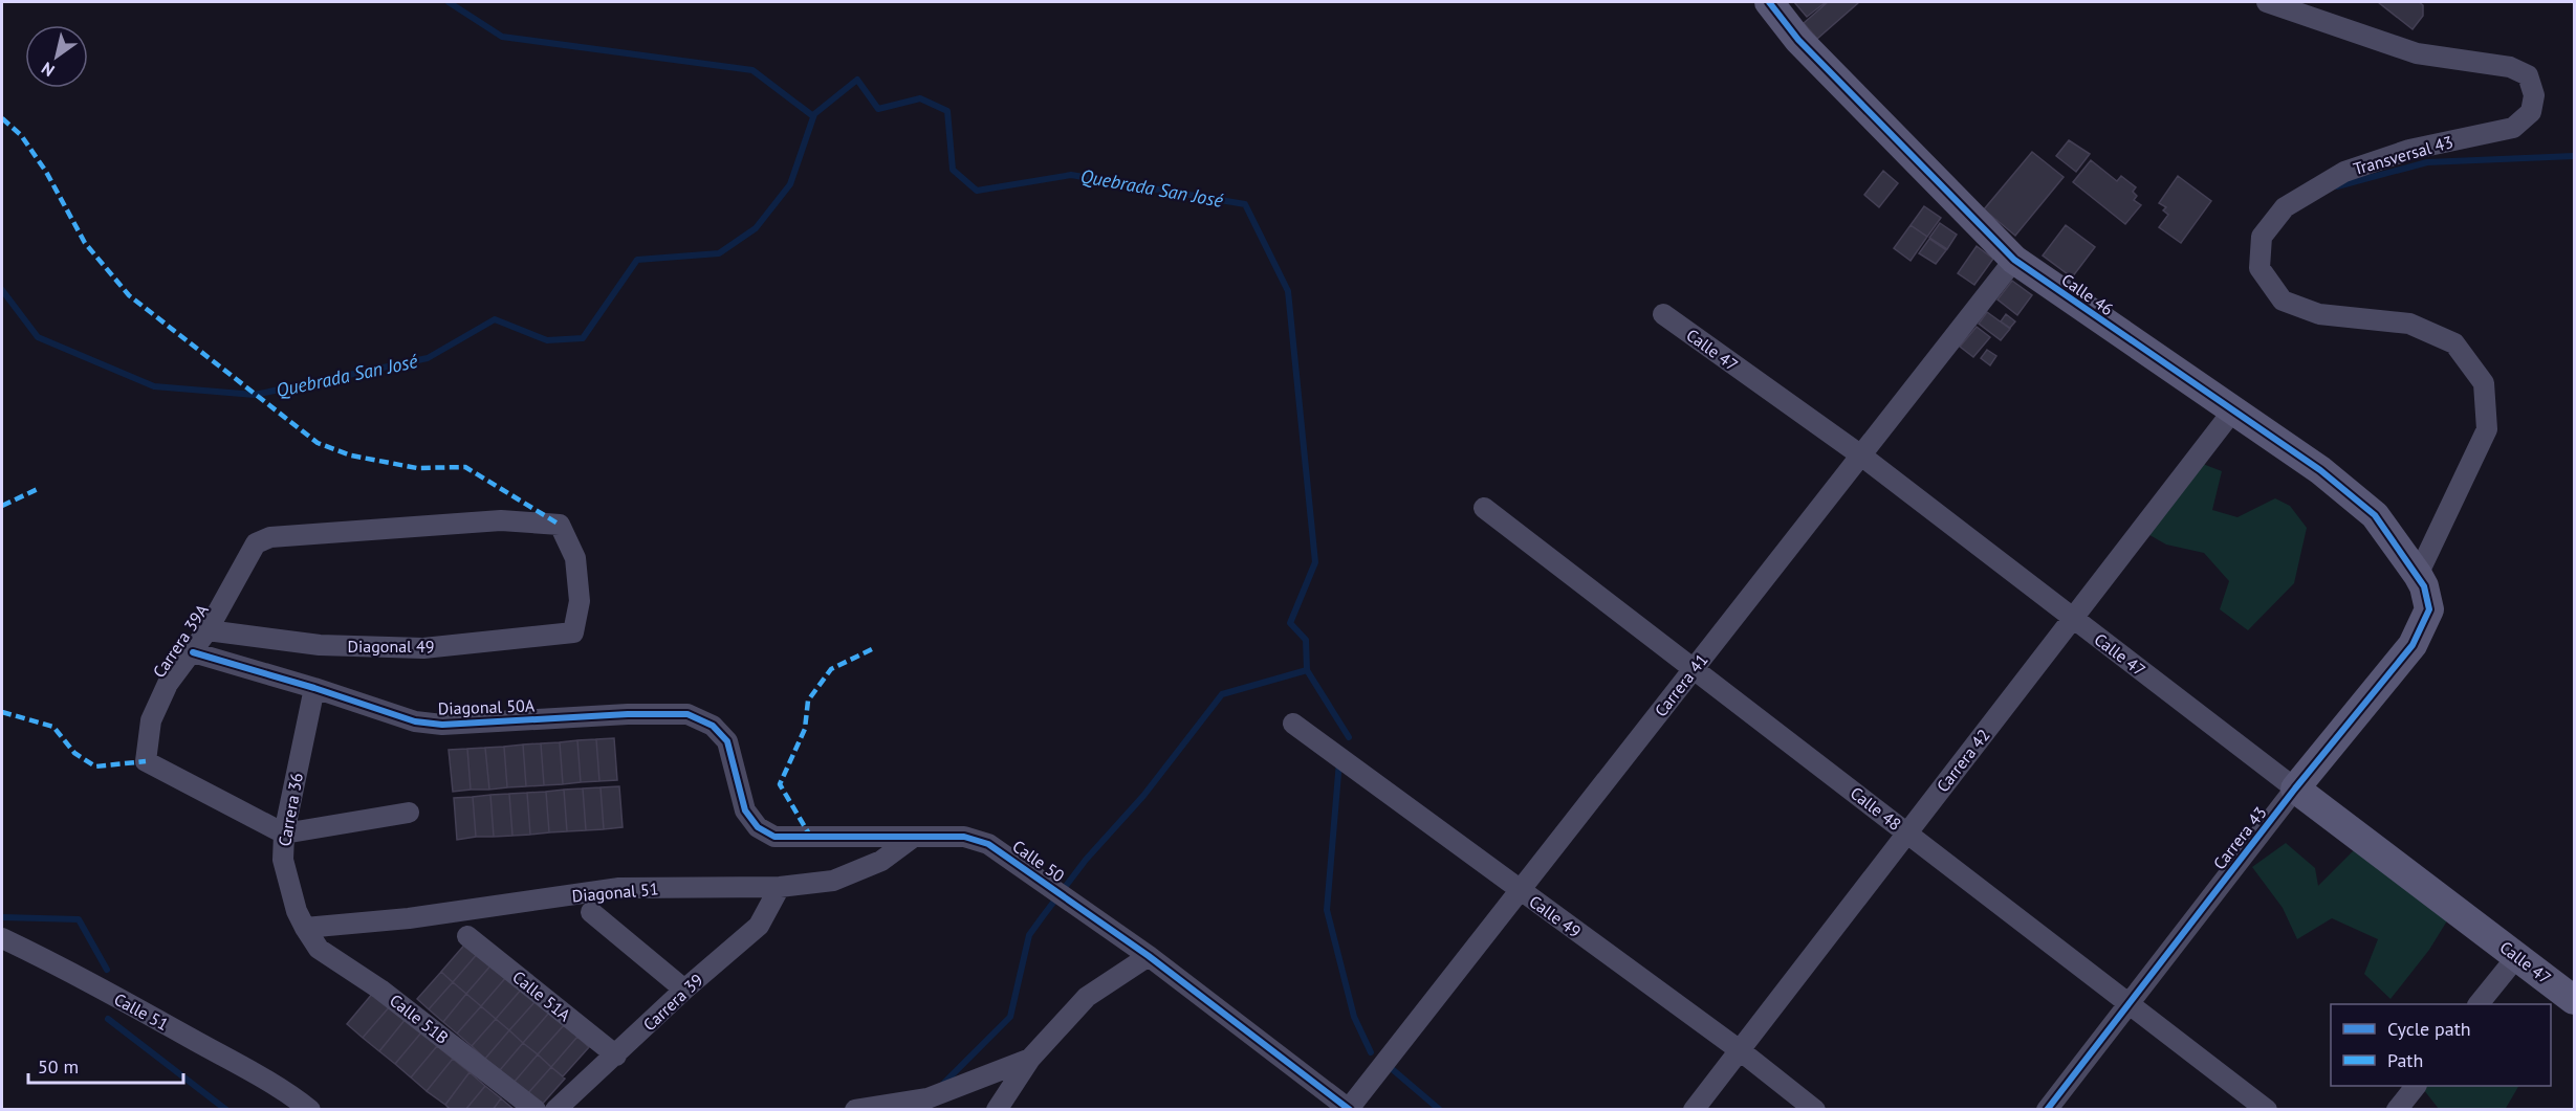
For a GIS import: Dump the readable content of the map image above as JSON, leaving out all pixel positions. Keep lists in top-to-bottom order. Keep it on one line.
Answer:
{"streets":{"street":["Transversal 43","Calle 46","Calle 47","Carrera 39A","Diagonal 49","Carrera 41","Diagonal 50A","Carrera 42","Calle 48","Carrera 36","Carrera 43","Calle 50","Diagonal 51","Calle 49","Calle 51A","Carrera 39","Calle 51","Calle 51B"]},"crossings":[["Transversal 43","Calle 46"],["Transversal 43","Carrera 43"],["Calle 46","Carrera 41"],["Calle 46","Carrera 42"],["Calle 46","Carrera 43"],["Calle 47","Carrera 41"],["Calle 47","Carrera 42"],["Calle 47","Carrera 43"],["Carrera 39A","Diagonal 49"],["Carrera 39A","Diagonal 50A"],["Carrera 39A","Carrera 36"],["Carrera 41","Calle 48"],["Carrera 41","Calle 50"],["Carrera 41","Calle 49"],["Diagonal 50A","Carrera 36"],["Diagonal 50A","Calle 50"],["Carrera 42","Calle 48"],["Carrera 42","Calle 49"],["Calle 48","Carrera 43"],["Carrera 36","Diagonal 51"],["Carrera 36","Calle 51B"],["Calle 50","Diagonal 51"],["Diagonal 51","Carrera 39"],["Diagonal 51","Calle 51B"],["Calle 51A","Carrera 39"]],"water":["Quebrada San José"],"legend":["Cycle path","Path"],"scale_bar":"50 m","north":"bottom left"}
